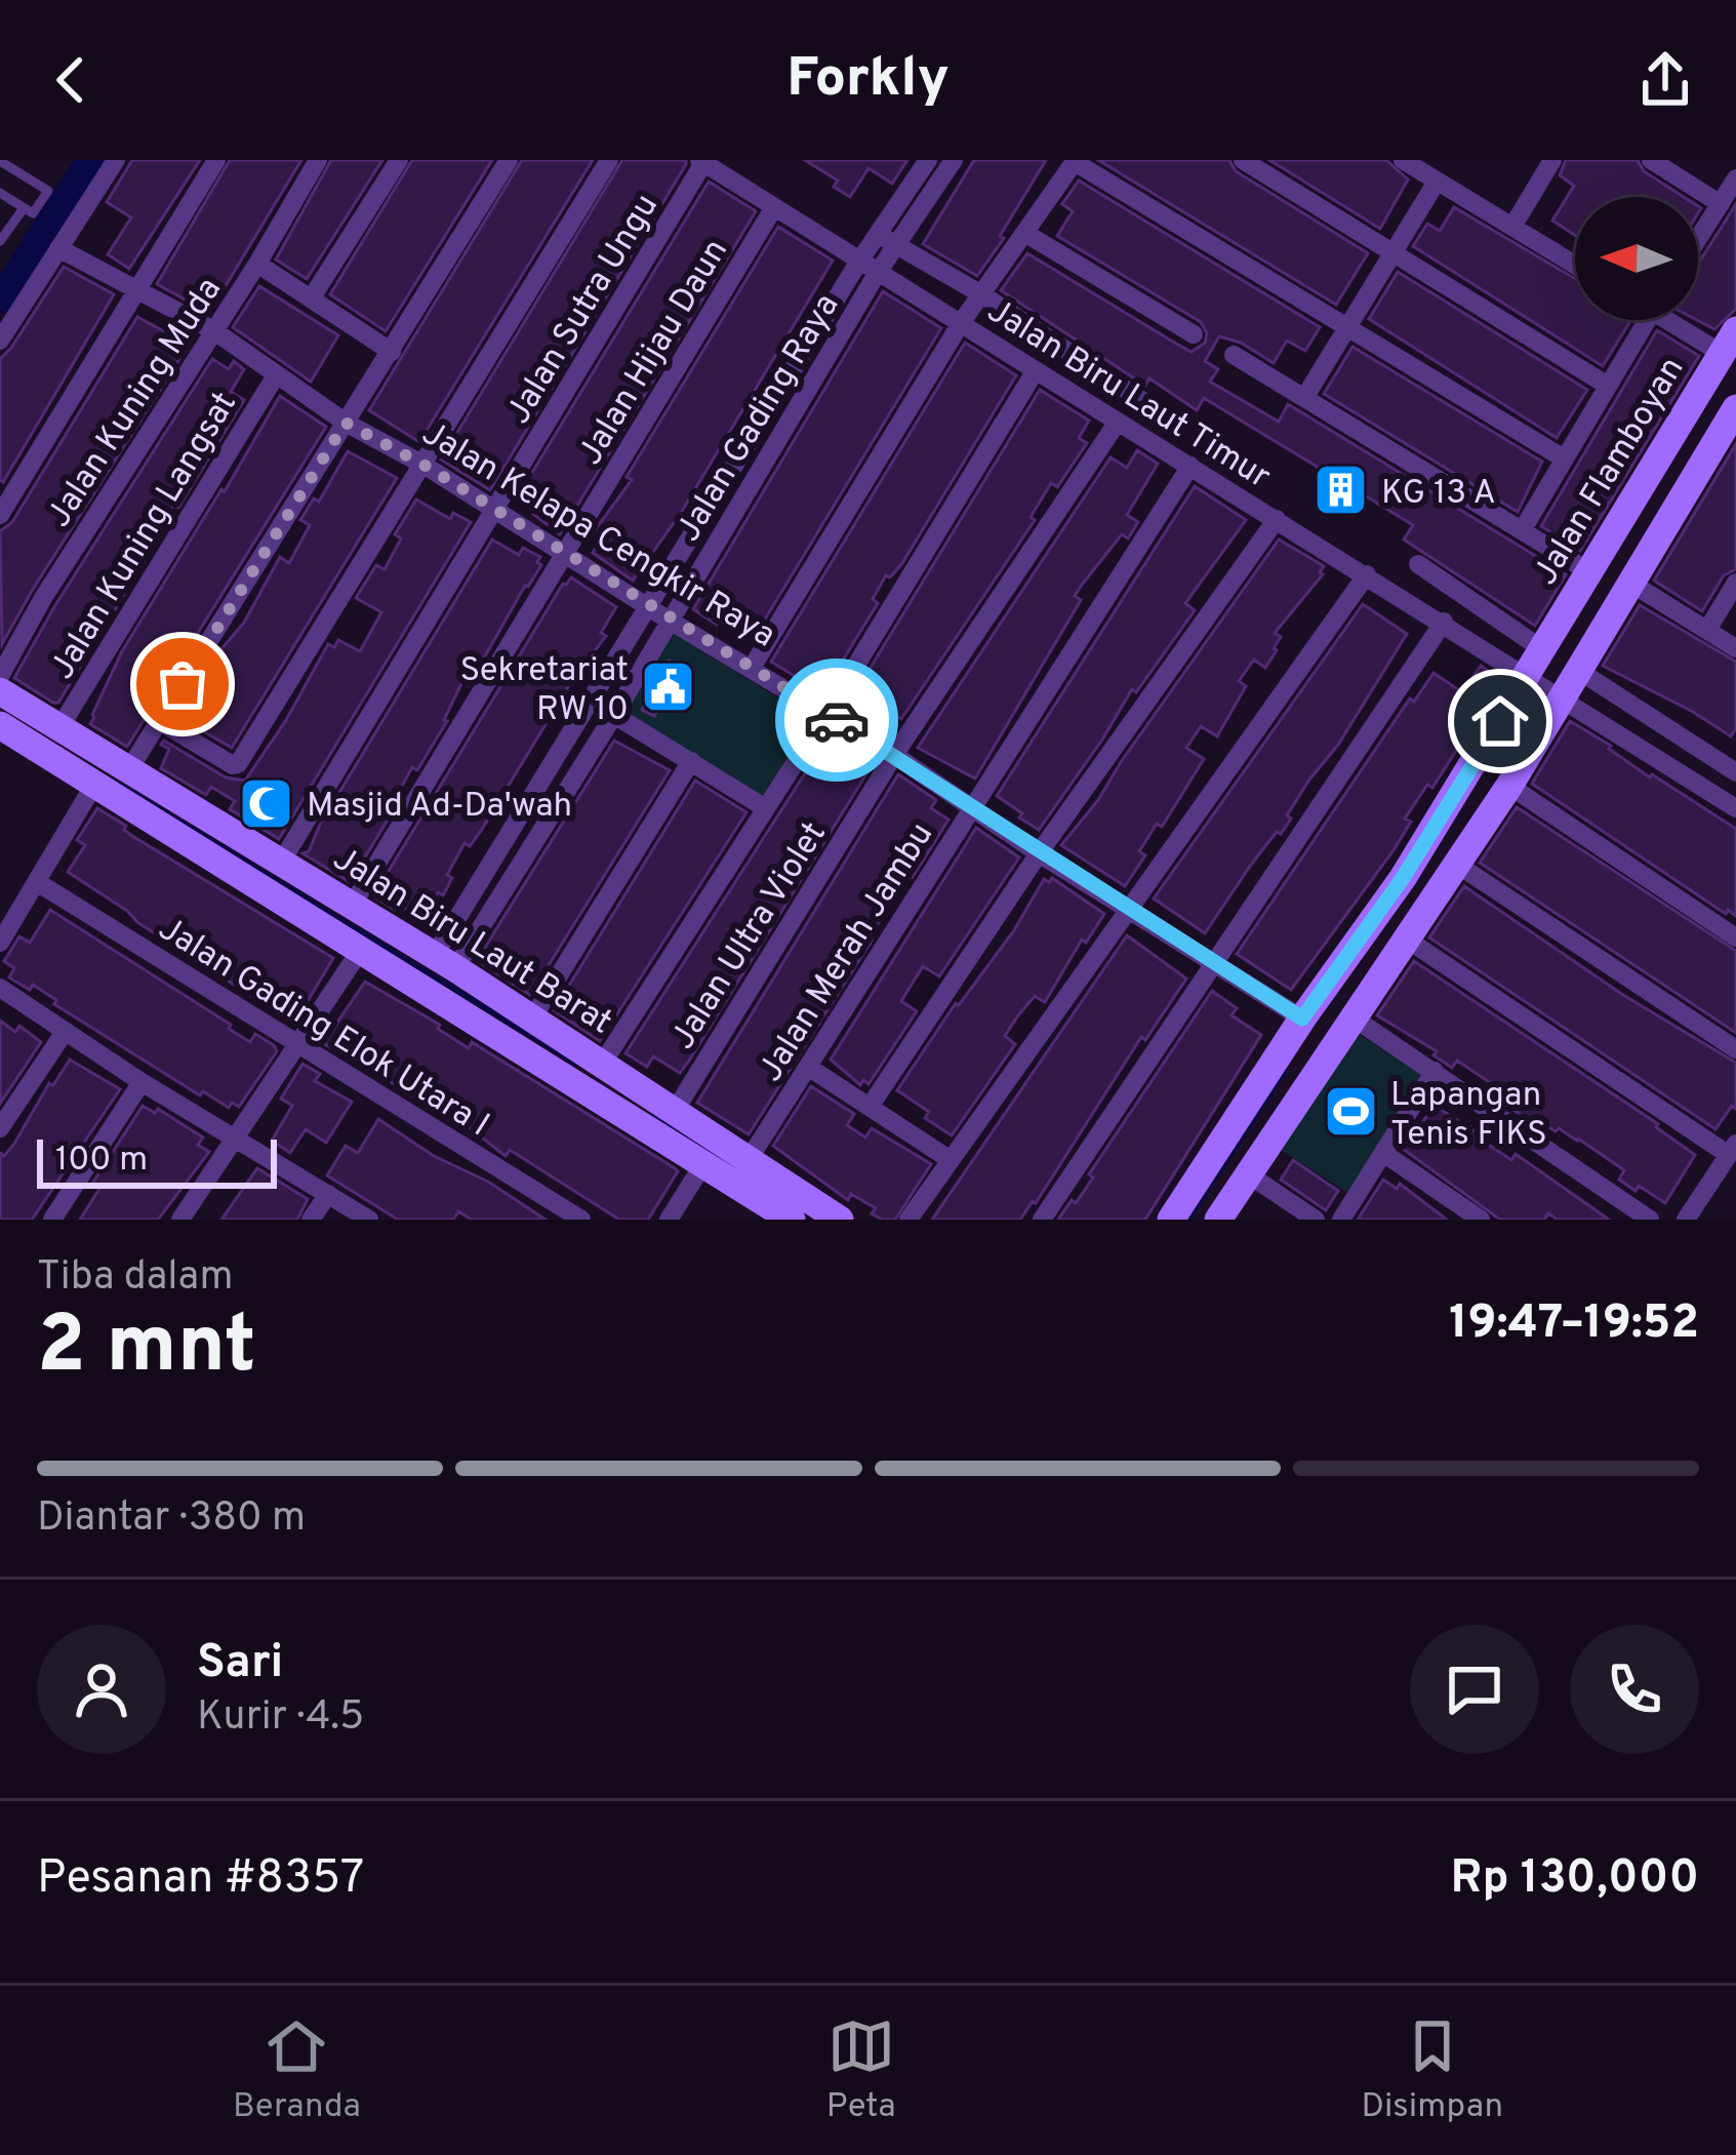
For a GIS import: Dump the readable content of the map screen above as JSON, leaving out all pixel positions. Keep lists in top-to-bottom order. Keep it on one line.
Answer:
{"streets":{"street":["Jalan Sutra Ungu","Jalan Hijau Daun","Jalan Biru Laut Timur","Jalan Kuning Muda","Jalan Gading Raya","Jalan Flamboyan","Jalan Kelapa Cengkir Raya","Jalan Kuning Langsat","Jalan Ultra Violet","Jalan Biru Laut Barat","Jalan Merah Jambu","Jalan Gading Elok Utara I"]},"crossings":[["Jalan Sutra Ungu","Jalan Kelapa Cengkir Raya"],["Jalan Sutra Ungu","Jalan Biru Laut Barat"],["Jalan Hijau Daun","Jalan Kelapa Cengkir Raya"],["Jalan Hijau Daun","Jalan Biru Laut Barat"],["Jalan Biru Laut Timur","Jalan Gading Raya"],["Jalan Biru Laut Timur","Jalan Flamboyan"],["Jalan Biru Laut Timur","Jalan Ultra Violet"],["Jalan Biru Laut Timur","Jalan Merah Jambu"],["Jalan Kuning Muda","Jalan Kelapa Cengkir Raya"],["Jalan Gading Raya","Jalan Kelapa Cengkir Raya"],["Jalan Gading Raya","Jalan Biru Laut Barat"],["Jalan Kelapa Cengkir Raya","Jalan Kuning Langsat"],["Jalan Kelapa Cengkir Raya","Jalan Ultra Violet"],["Jalan Kelapa Cengkir Raya","Jalan Merah Jambu"],["Jalan Kuning Langsat","Jalan Biru Laut Barat"],["Jalan Ultra Violet","Jalan Biru Laut Barat"],["Jalan Biru Laut Barat","Jalan Merah Jambu"]],"places":{"building":["KG 13 A"],"public building":["Sekretariat RW 10"],"mosque":["Masjid Ad-Da'wah"],"sports":["Lapangan Tenis FIKS"]},"scale_bar":"100 m","north":"left","page":{"header":"Forkly","scale":"100 m","heading":["2 mnt","Tiba dalam","19:47–19:52"],"panel":["Sari","Kurir · 4.5","Pesanan #8357","Rp 130,000"],"bar":"Diantar · 380 m","tabs":["Beranda","Peta","Disimpan"]}}
